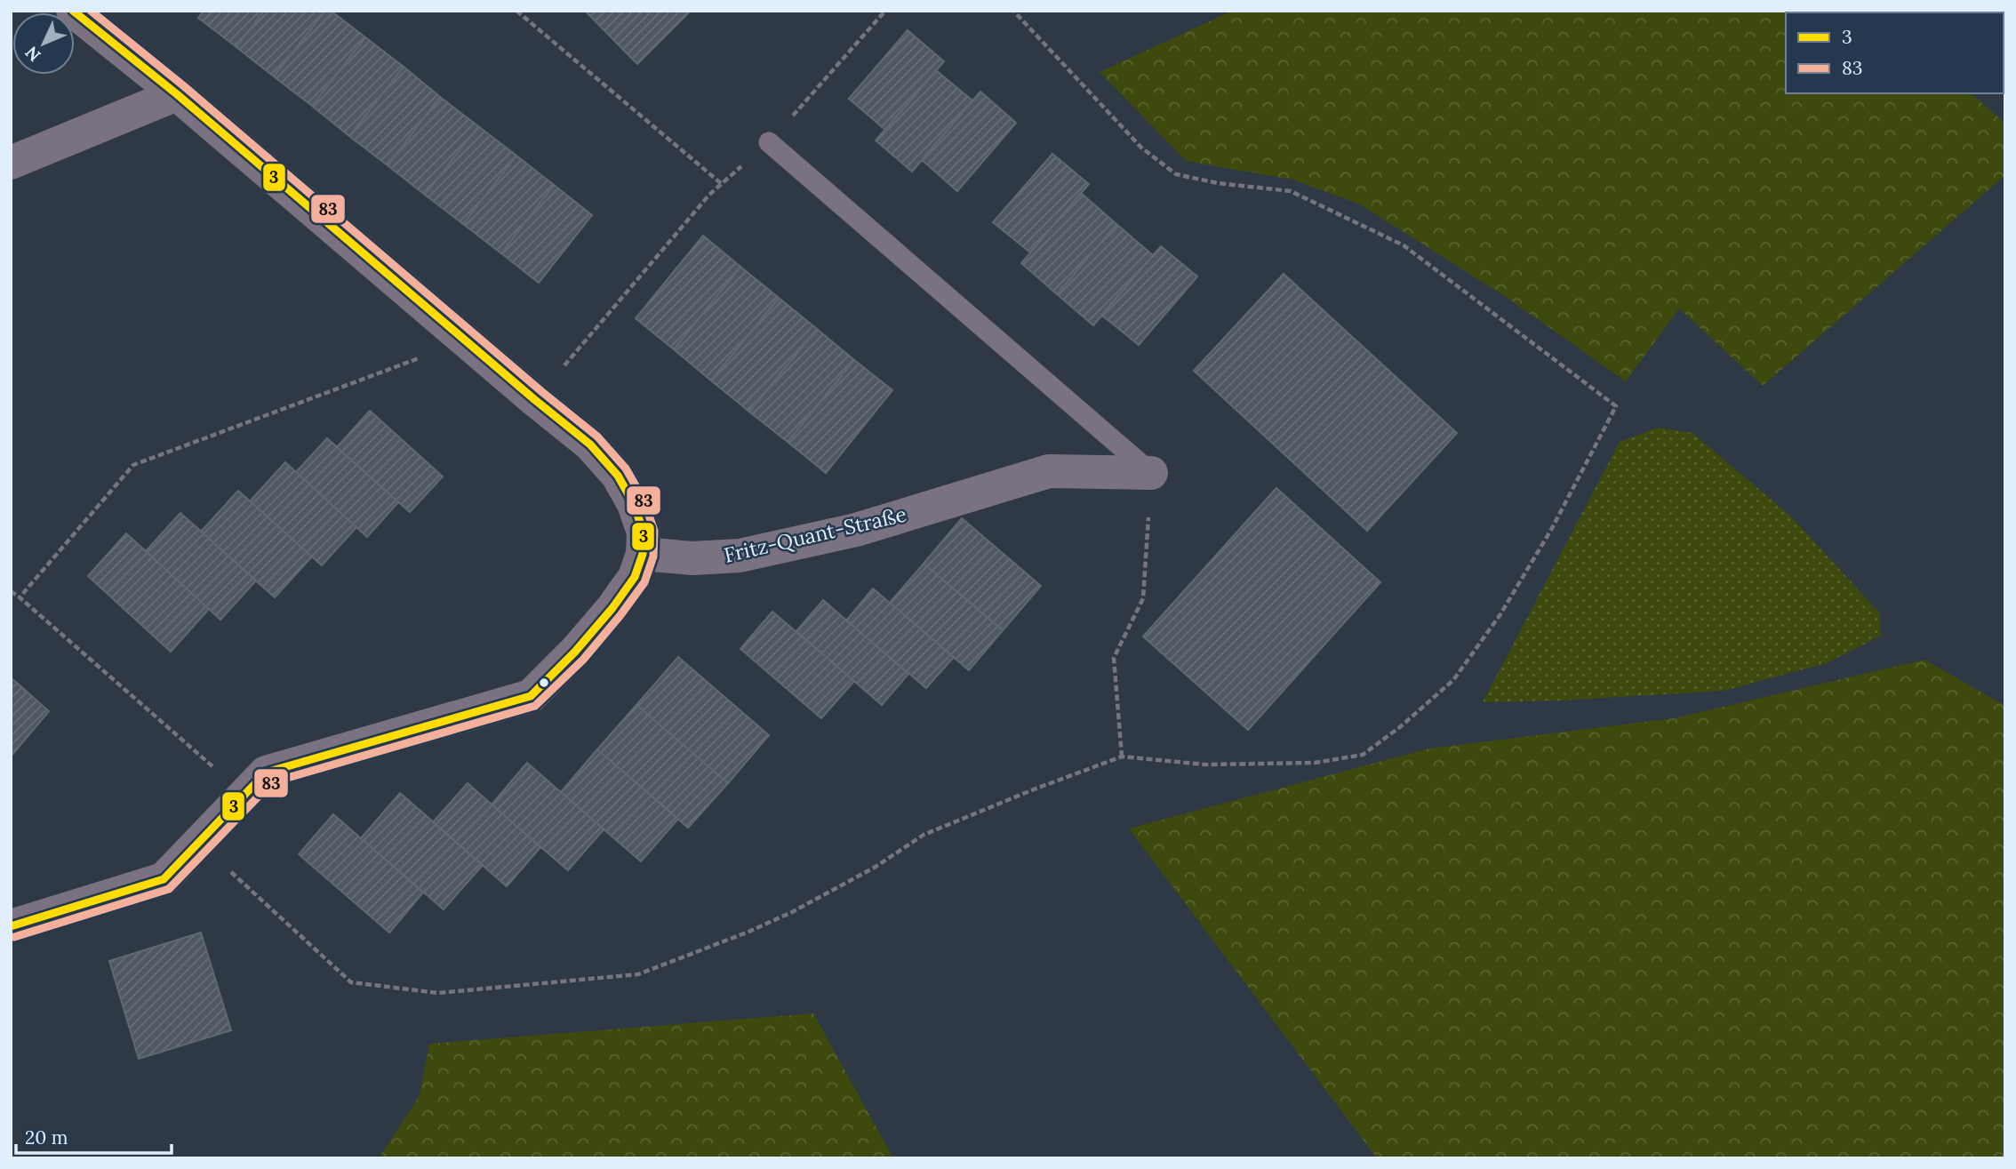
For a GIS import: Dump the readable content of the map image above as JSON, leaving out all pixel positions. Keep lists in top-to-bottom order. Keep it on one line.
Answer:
{"streets":{"street":["Fritz-Quant-Straße"]},"lines":["transit line 3","transit line 83"],"legend":["3","83"],"scale_bar":"20 m","north":"bottom left"}
